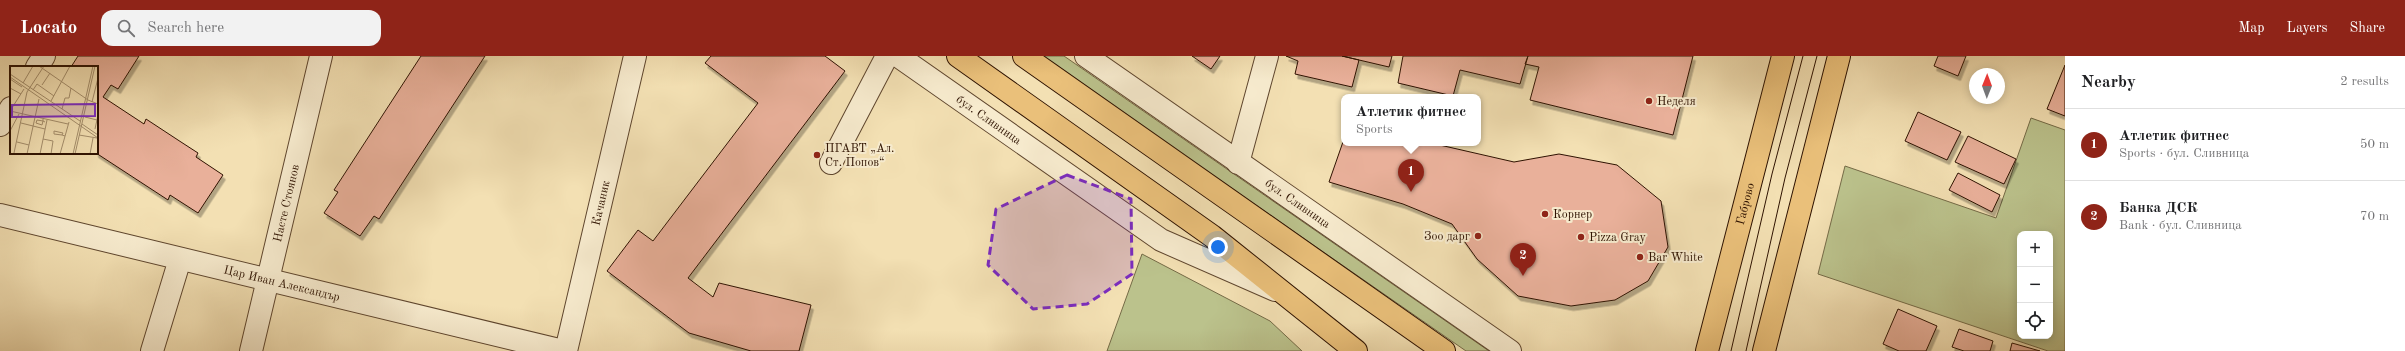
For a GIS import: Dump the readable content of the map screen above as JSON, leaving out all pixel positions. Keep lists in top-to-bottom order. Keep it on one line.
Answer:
{"streets":{"main road":["бул. Сливница","Габрово"],"street":["Насте Стоянов","Качаник","Цар Иван Александър"]},"crossings":[["Насте Стоянов","Цар Иван Александър"]],"places":["Неделя","ПГАВТ „Ал. Ст. Попов“","Корнер","Зоо дарг","Pizza Gray","Bar White"],"north":"top","page":{"header":"Locato","search":"Search here","nav":["Map","Layers","Share"],"heading":["Nearby","2 results"],"popup":["Атлетик фитнес","Sports"],"list":[{"mark":"1","name":"Атлетик фитнес","note":"Sports · бул. Сливница","value":"50 m"},{"mark":"2","name":"Банка ДСК","note":"Bank · бул. Сливница","value":"70 m"}],"pins":["1","2"],"map_buttons":["+","−"]}}
